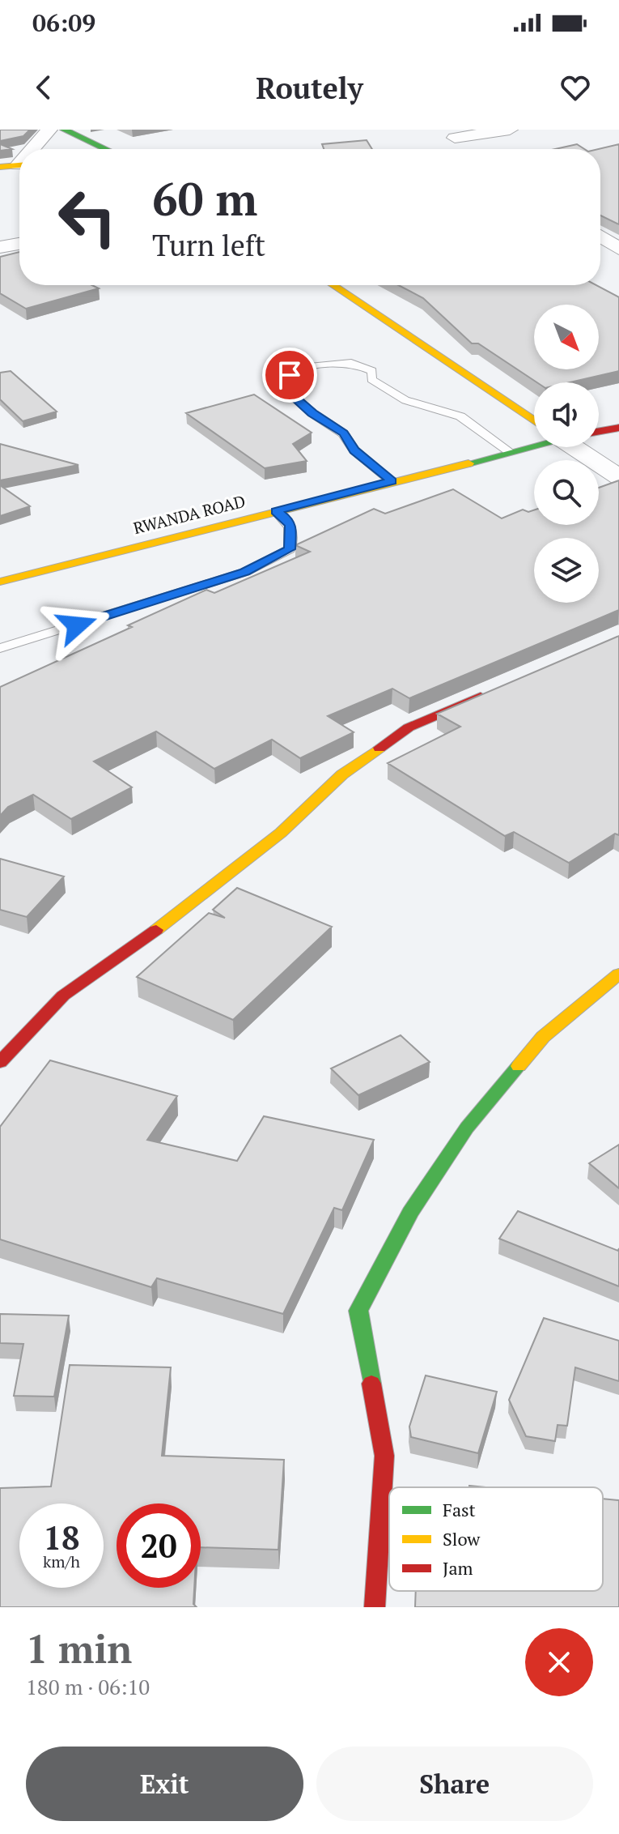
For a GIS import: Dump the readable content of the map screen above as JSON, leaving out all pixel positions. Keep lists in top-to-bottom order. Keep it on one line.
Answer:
{"streets":{"main road":["RWANDA ROAD"]},"legend":["Fast","Slow","Jam"],"north":"bottom right","page":{"status":"06:09","header":"Routely","turn":["60 m","Turn left"],"speed":"18 km/h","limit":"20","heading":["1 min","180 m · 06:10"],"buttons":["Exit","Share"]}}
